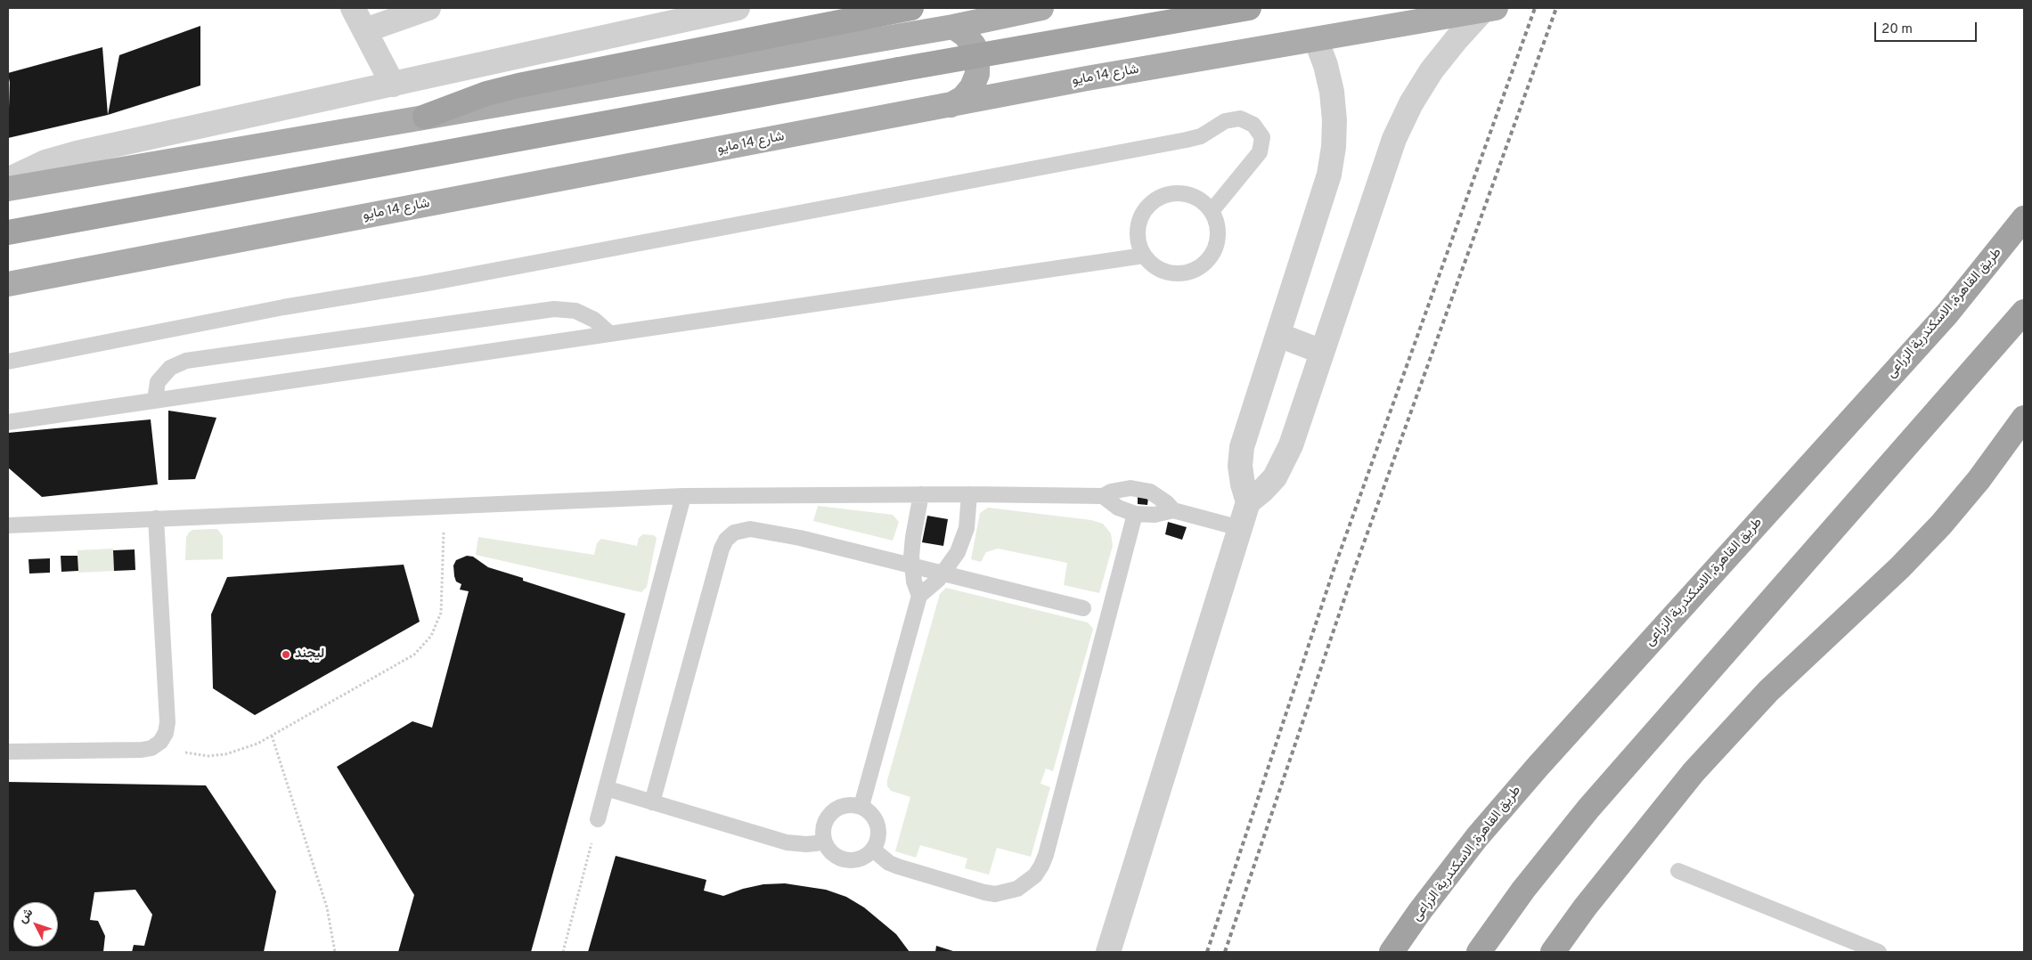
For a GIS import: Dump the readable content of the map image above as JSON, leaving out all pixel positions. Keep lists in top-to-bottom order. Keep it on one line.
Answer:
{"streets":{"highway":["طريق القاهرة, الاسكندرية الزراعى"],"main road":["شارع 14 مايو"]},"places":["ليجند"],"scale_bar":"20 m","north":"top left"}
